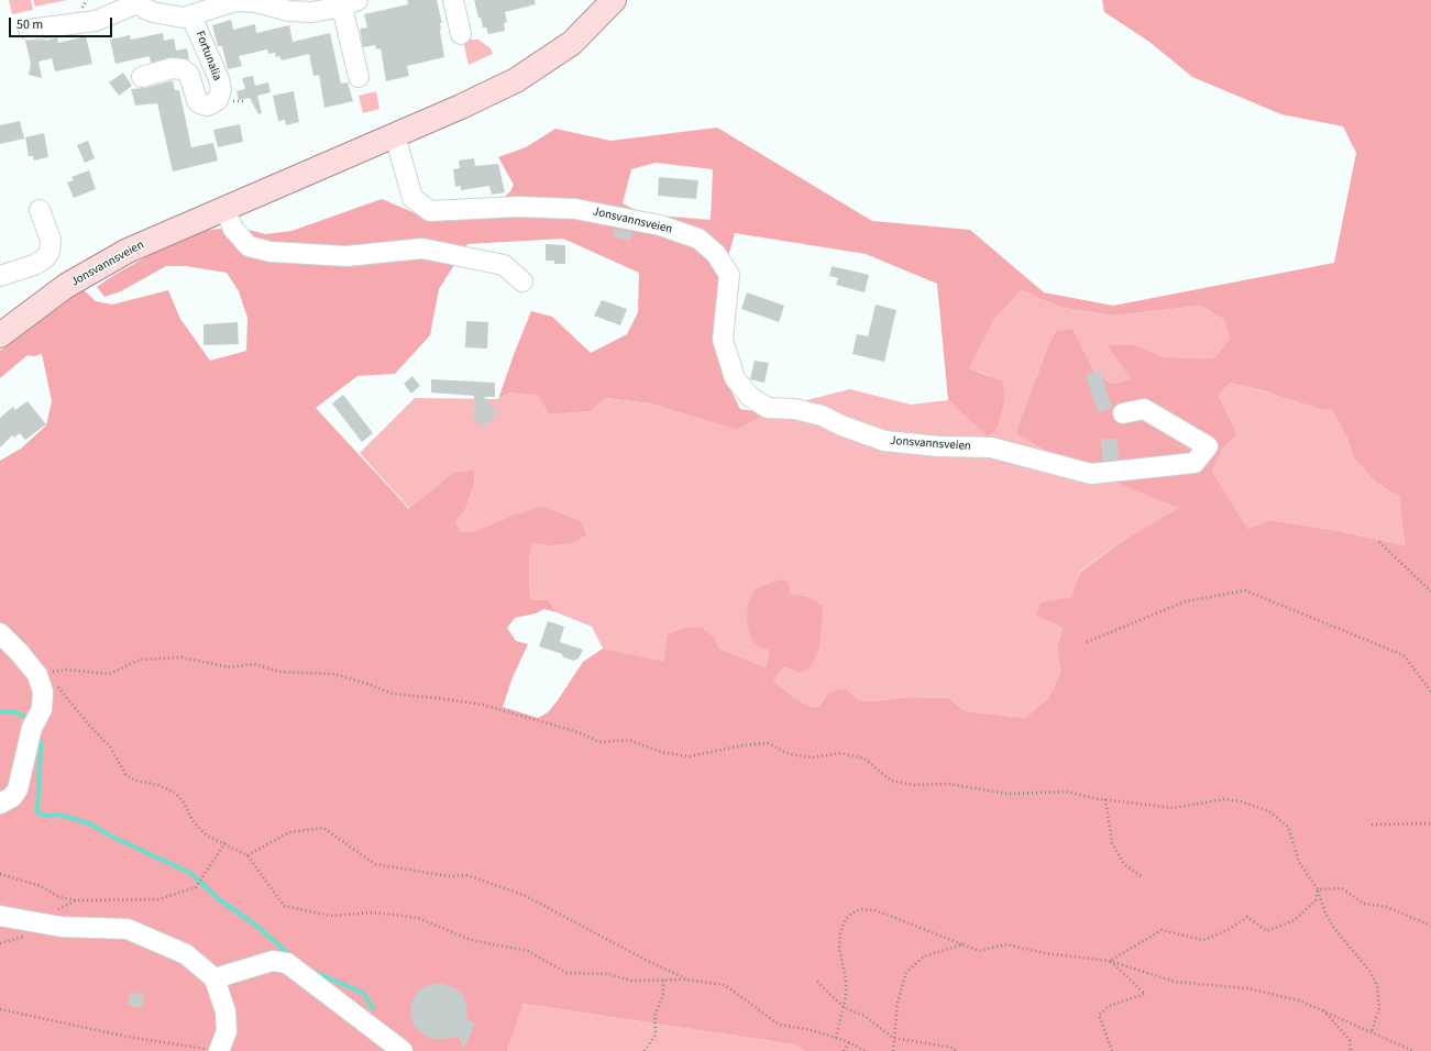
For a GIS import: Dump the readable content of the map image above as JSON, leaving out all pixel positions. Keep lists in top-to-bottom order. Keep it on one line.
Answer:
{"streets":{"main road":["Jonsvannsveien"],"street":["Fortunalia"]},"scale_bar":"50 m"}
